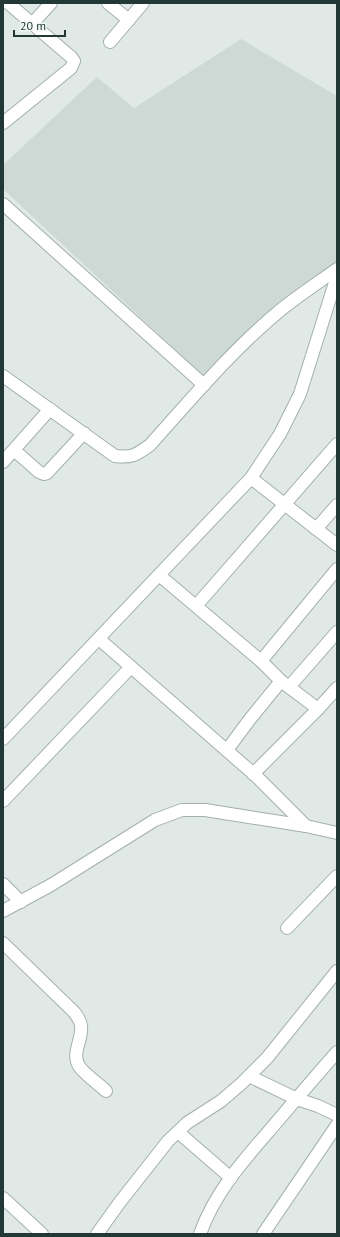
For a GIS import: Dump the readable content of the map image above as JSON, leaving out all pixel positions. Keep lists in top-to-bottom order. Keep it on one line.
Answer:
{"scale_bar":"20 m"}
